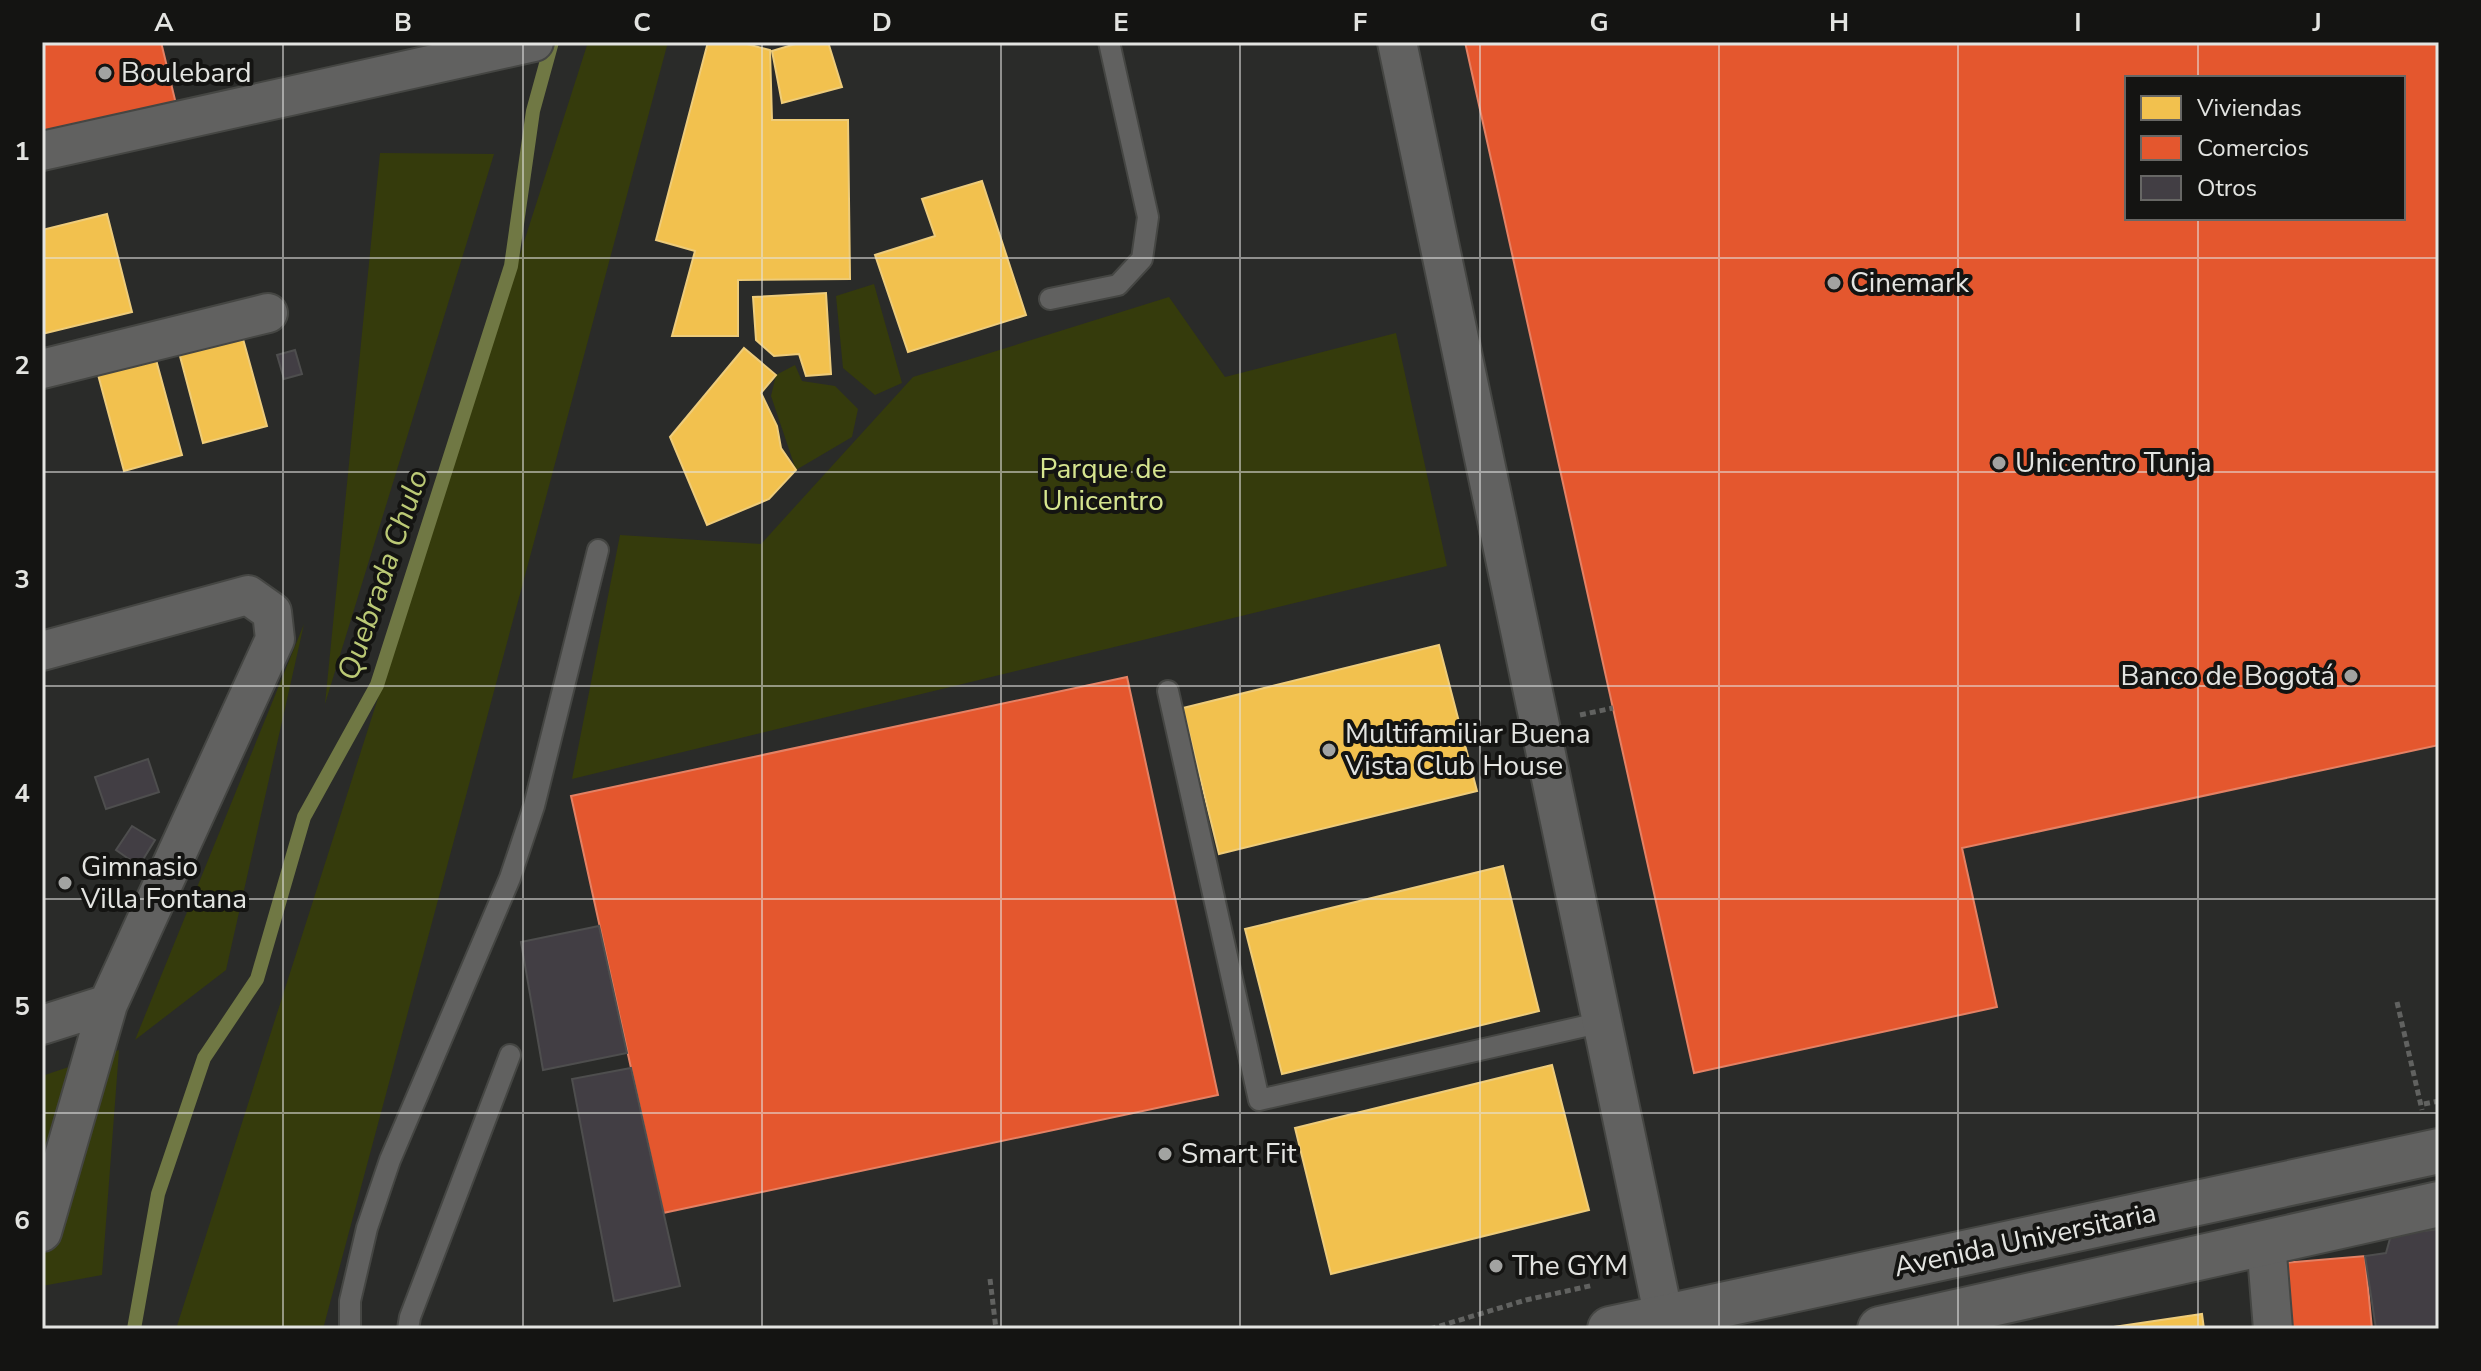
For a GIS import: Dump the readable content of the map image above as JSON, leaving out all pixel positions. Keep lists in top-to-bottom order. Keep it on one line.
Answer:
{"streets":{"main road":["Avenida Universitaria"]},"water":["Quebrada Chulo"],"parks":["Parque de Unicentro"],"places":["Boulebard","Cinemark","Unicentro Tunja","Banco de Bogotá","Multifamiliar Buena Vista Club House","Gimnasio Villa Fontana","Smart Fit","The GYM"],"legend":["Viviendas","Comercios","Otros"],"grid":{"columns":["A","B","C","D","E","F","G","H","I","J"],"rows":["1","2","3","4","5","6"]}}
